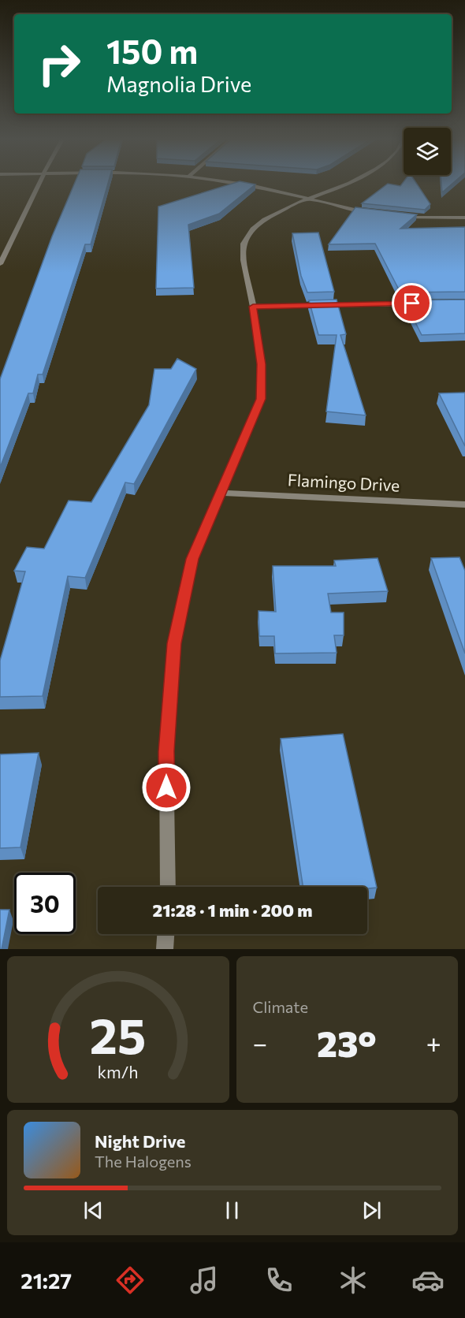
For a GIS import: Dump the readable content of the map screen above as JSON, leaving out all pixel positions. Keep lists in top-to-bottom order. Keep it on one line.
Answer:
{"streets":{"street":["Flamingo Drive"]},"page":{"turn":["150 m","Magnolia Drive"],"limit":"30","trip":"21:28 · 1 min · 200 m","tile":"Climate","heat":["−","23°","+"],"song":["Night Drive","The Halogens"],"tabs":"21:27","gauge":["25","km/h"]}}
